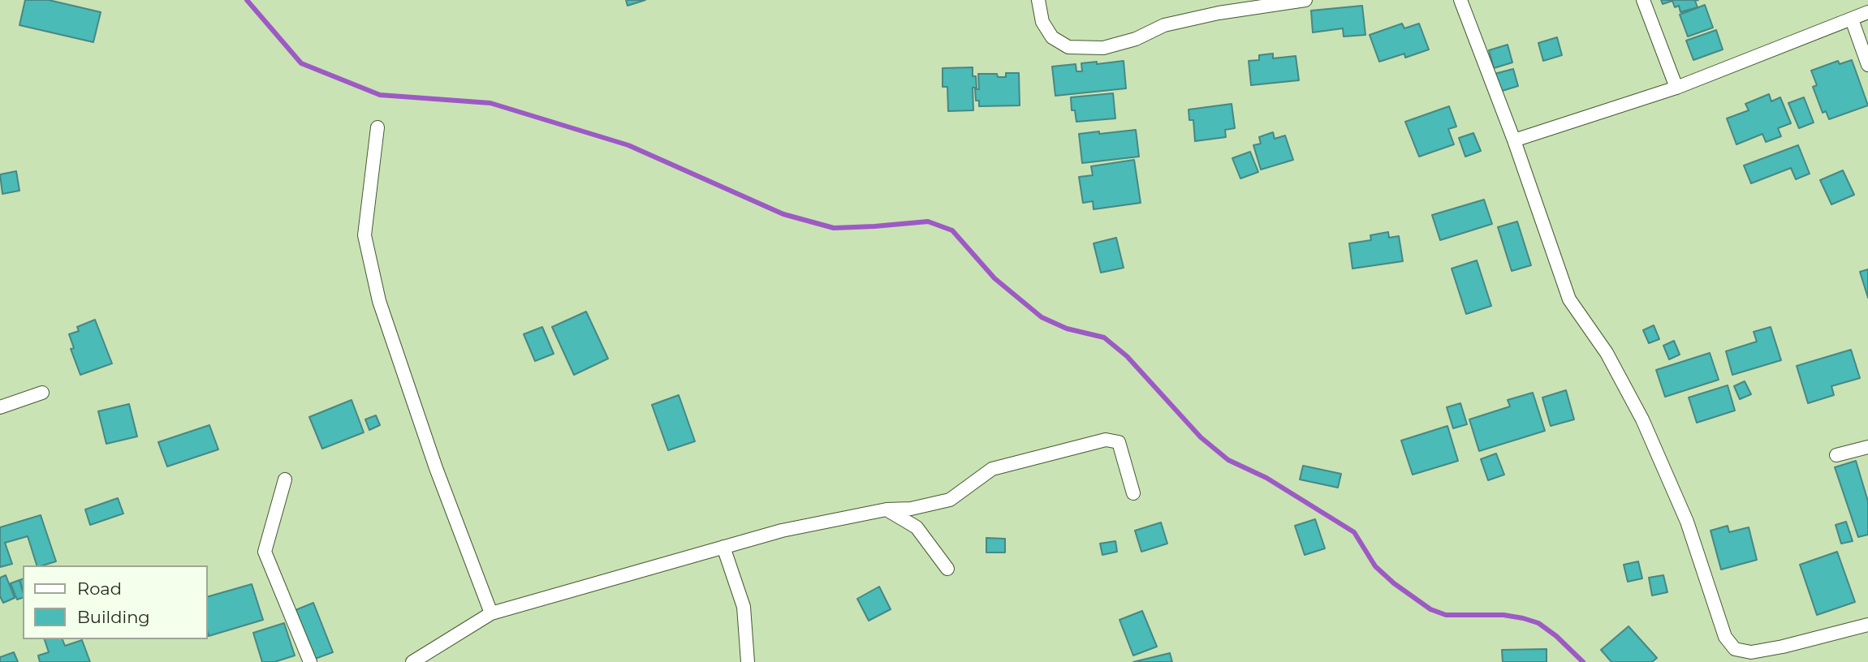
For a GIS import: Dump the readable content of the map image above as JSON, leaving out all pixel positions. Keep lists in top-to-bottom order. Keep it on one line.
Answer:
{"legend":["Road","Building"]}
